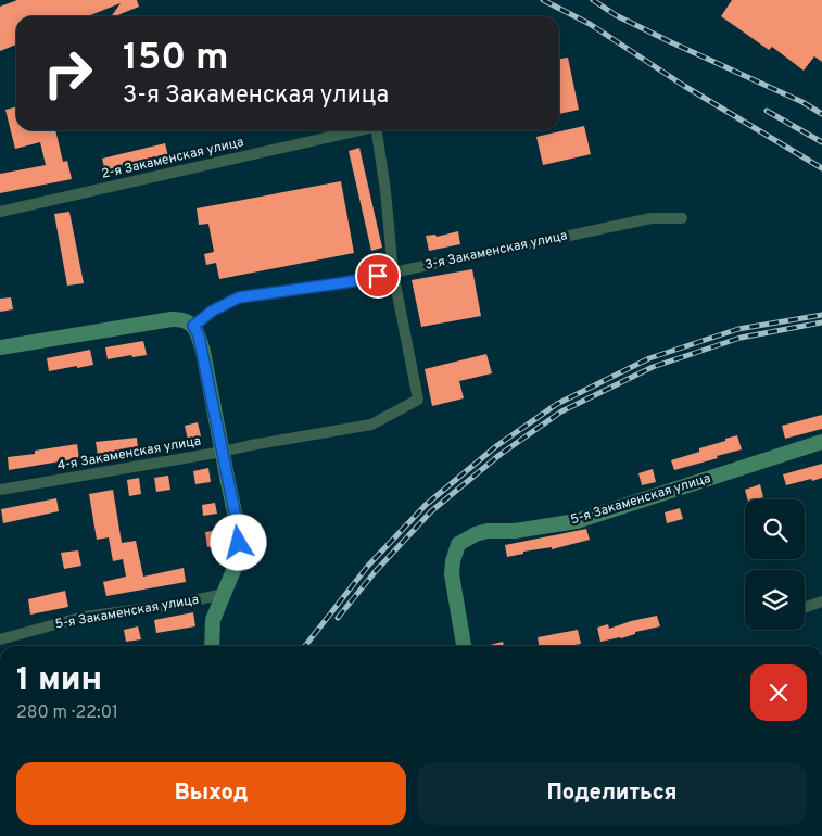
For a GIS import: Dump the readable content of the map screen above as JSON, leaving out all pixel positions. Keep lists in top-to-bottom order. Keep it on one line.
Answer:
{"streets":{"street":["2-я Закаменская улица","3-я Закаменская улица","4-я Закаменская улица","5-я Закаменская улица"]},"crossings":[["3-я Закаменская улица","4-я Закаменская улица"]],"page":{"turn":["150 m","3-я Закаменская улица"],"heading":["1 мин","280 m · 22:01"],"buttons":["Выход","Поделиться"]}}
